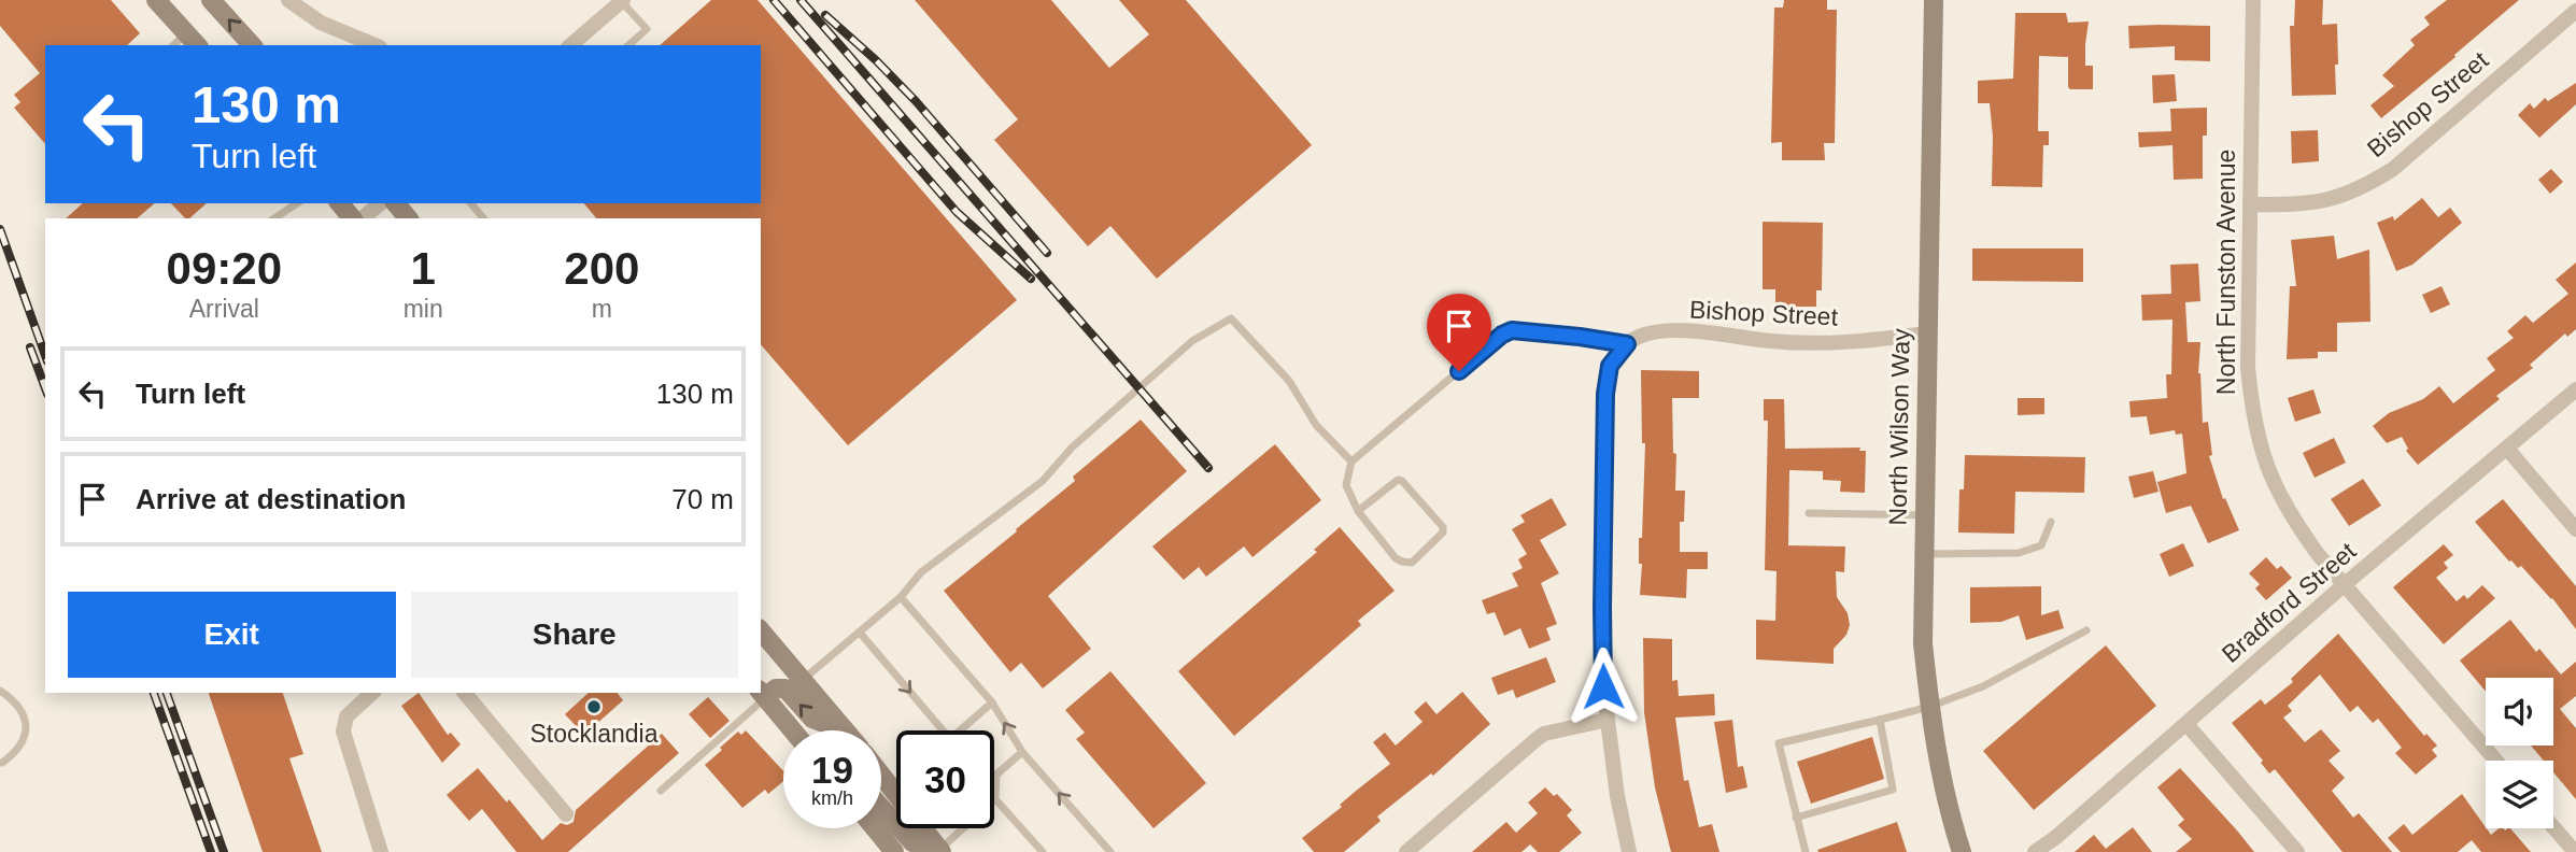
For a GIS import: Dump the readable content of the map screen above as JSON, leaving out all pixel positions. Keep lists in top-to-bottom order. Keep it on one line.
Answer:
{"streets":{"main road":["North Wilson Way"],"street":["Bishop Street","North Funston Avenue","Bradford Street"]},"crossings":[["Bishop Street","North Funston Avenue"],["Bishop Street","North Wilson Way"],["North Funston Avenue","Bradford Street"]],"places":["Stocklandia"],"page":{"turn":["130 m","Turn left"],"eta":["09:20","Arrival","1","min","200","m"],"list":[{"name":"Turn left","value":"130 m"},{"name":"Arrive at destination","value":"70 m"}],"buttons":["Exit","Share"],"speed":"19 km/h","limit":"30"}}
